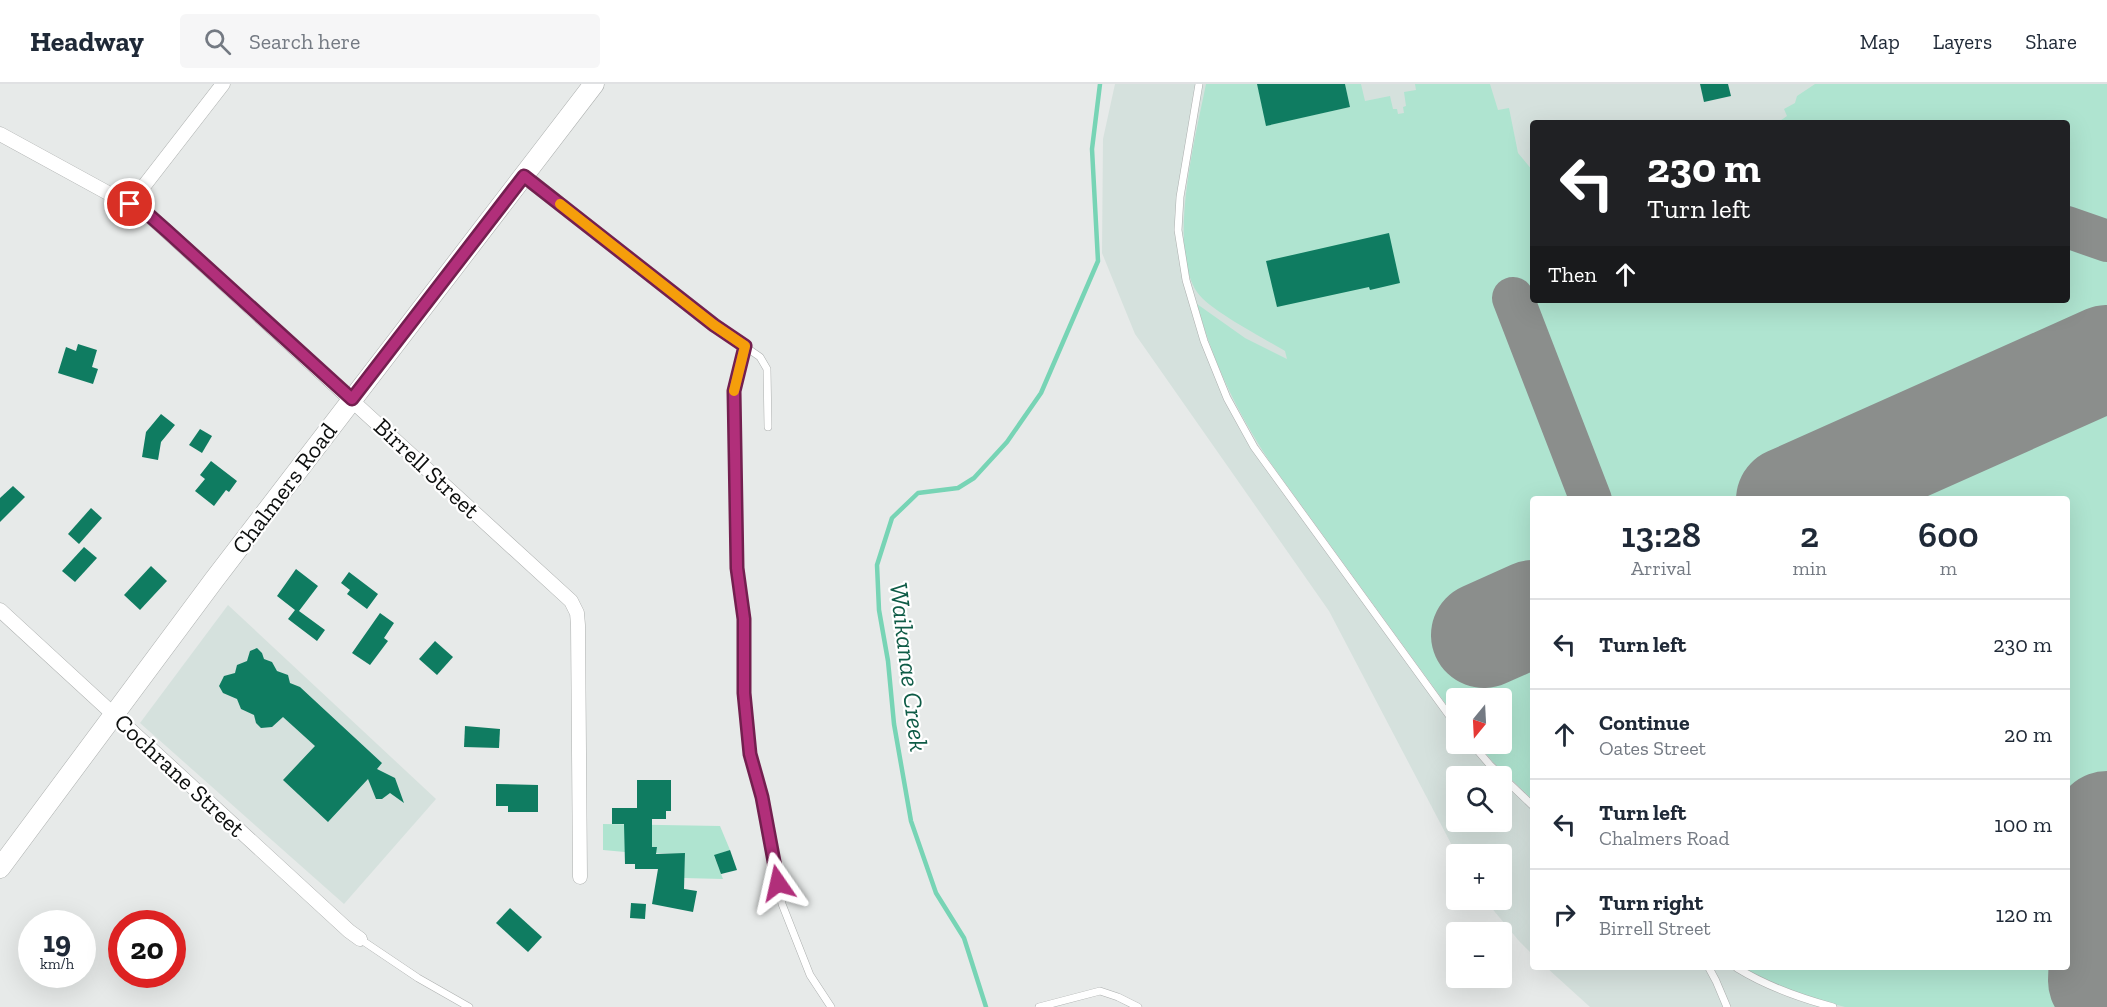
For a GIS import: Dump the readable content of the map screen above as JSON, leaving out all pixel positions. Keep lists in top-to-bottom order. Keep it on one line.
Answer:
{"streets":{"street":["Birrell Street","Chalmers Road","Cochrane Street"]},"crossings":[["Birrell Street","Chalmers Road"],["Chalmers Road","Cochrane Street"]],"water":["Waikanae Creek"],"north":"bottom","page":{"header":"Headway","search":"Search here","nav":["Map","Layers","Share"],"turn":["230 m","Turn left"],"then":"Then","eta":["13:28","Arrival","2","min","600","m"],"list":[{"name":"Turn left","value":"230 m"},{"name":"Continue","note":"Oates Street","value":"20 m"},{"name":"Turn left","note":"Chalmers Road","value":"100 m"},{"name":"Turn right","note":"Birrell Street","value":"120 m"}],"map_buttons":["+","−"],"speed":"19 km/h","limit":"20"}}
